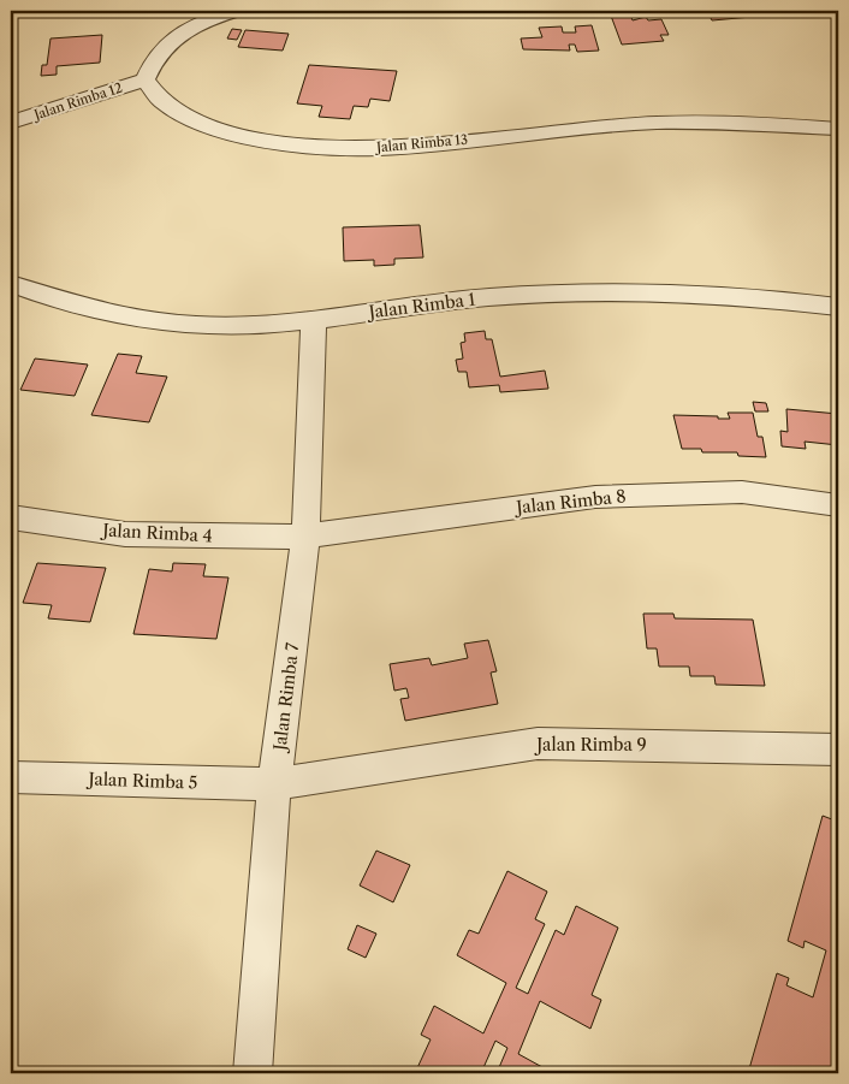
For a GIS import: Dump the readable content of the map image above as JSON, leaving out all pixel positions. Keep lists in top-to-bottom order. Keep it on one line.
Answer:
{"streets":{"street":["Jalan Rimba 12","Jalan Rimba 13","Jalan Rimba 1","Jalan Rimba 8","Jalan Rimba 4","Jalan Rimba 7","Jalan Rimba 9","Jalan Rimba 5"]},"crossings":[["Jalan Rimba 12","Jalan Rimba 13"],["Jalan Rimba 1","Jalan Rimba 7"],["Jalan Rimba 8","Jalan Rimba 4"],["Jalan Rimba 8","Jalan Rimba 7"],["Jalan Rimba 4","Jalan Rimba 7"],["Jalan Rimba 7","Jalan Rimba 9"],["Jalan Rimba 7","Jalan Rimba 5"],["Jalan Rimba 9","Jalan Rimba 5"]]}
